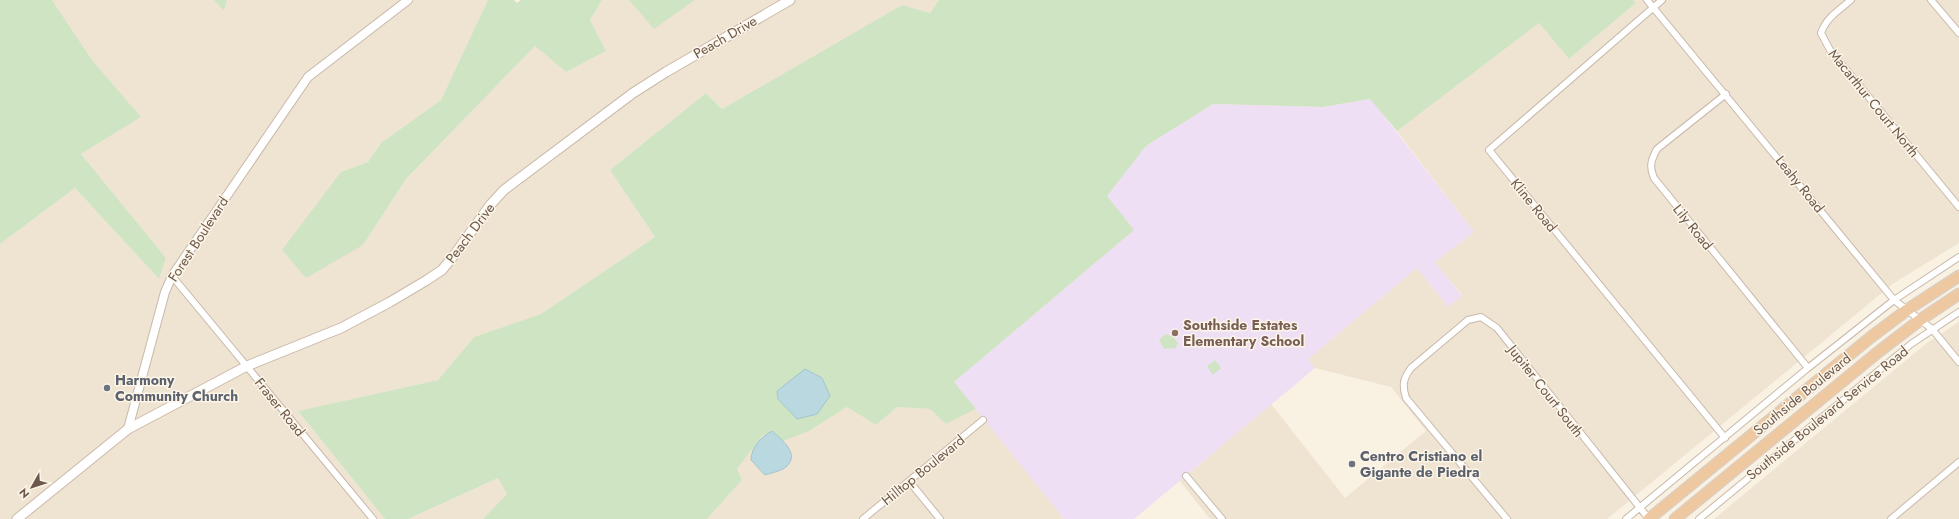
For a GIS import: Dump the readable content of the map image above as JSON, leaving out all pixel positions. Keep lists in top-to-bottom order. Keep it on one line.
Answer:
{"streets":{"highway":["Southside Boulevard"],"main road":["Peach Drive"],"street":["Macarthur Court North","Leahy Road","Kline Road","Lily Road","Forest Boulevard","Jupiter Court South","Fraser Road","Southside Boulevard Service Road","Hilltop Boulevard"]},"crossings":[["Peach Drive","Forest Boulevard"],["Peach Drive","Fraser Road"],["Leahy Road","Kline Road"],["Leahy Road","Lily Road"],["Leahy Road","Southside Boulevard"],["Leahy Road","Southside Boulevard Service Road"],["Forest Boulevard","Fraser Road"],["Jupiter Court South","Southside Boulevard"]],"places":["Southside Estates Elementary School","Harmony Community Church","Centro Cristiano el Gigante de Piedra"],"north":"bottom left"}
